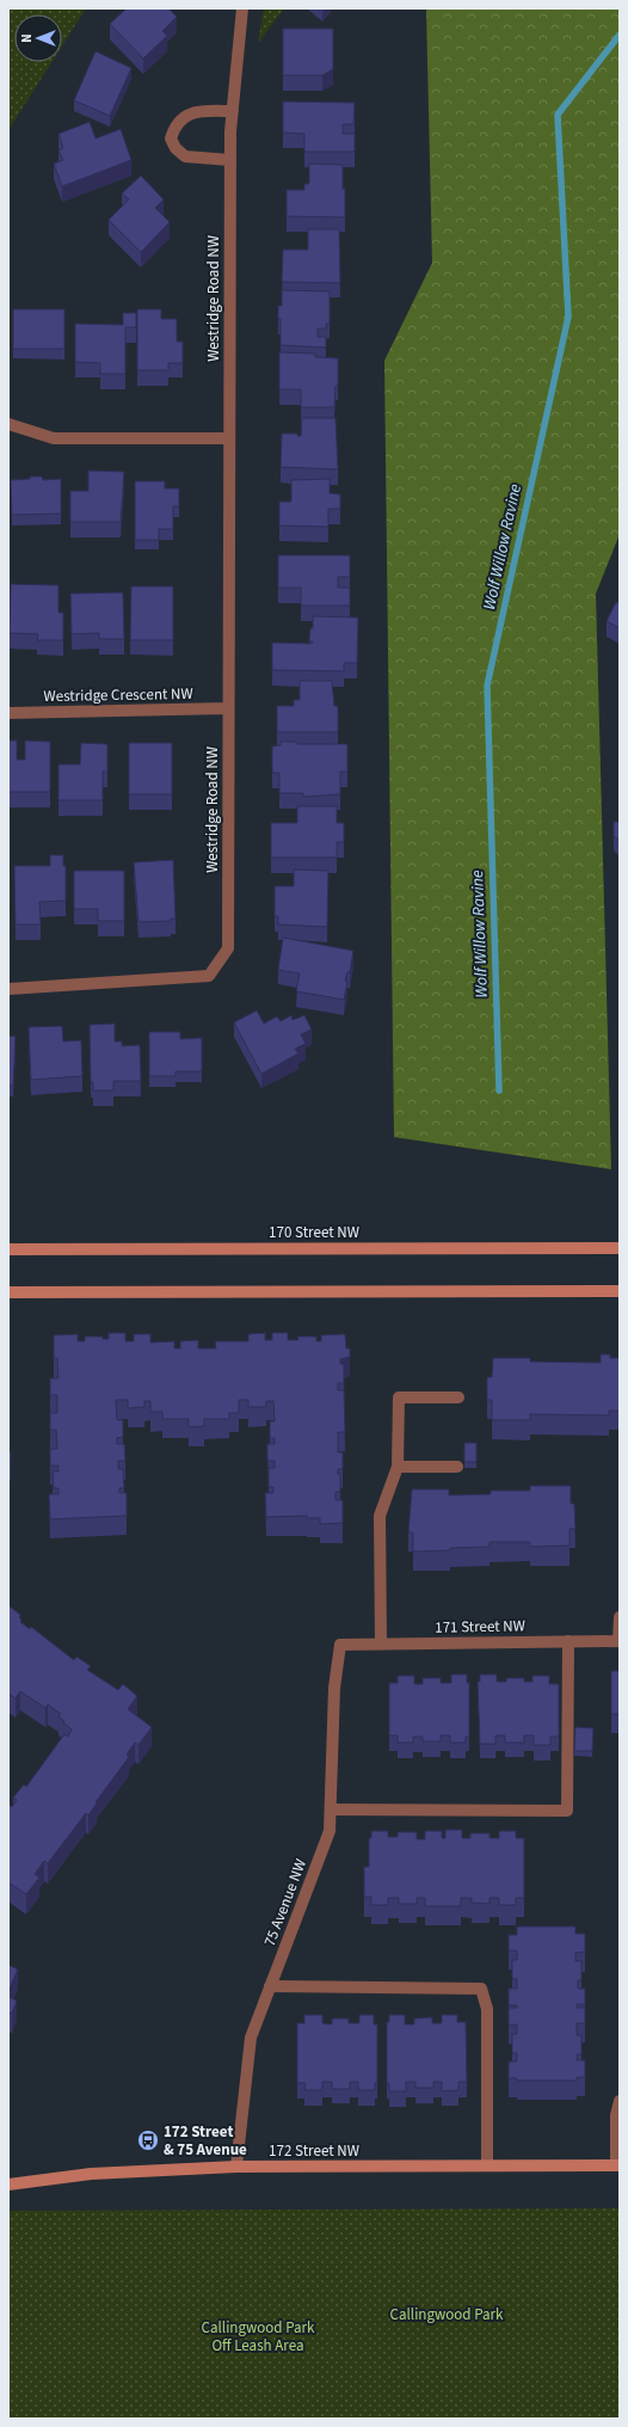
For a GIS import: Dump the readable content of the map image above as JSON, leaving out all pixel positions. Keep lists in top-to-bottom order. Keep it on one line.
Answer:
{"streets":{"main road":["170 Street NW","172 Street NW"],"street":["Westridge Road NW","Westridge Crescent NW","171 Street NW","75 Avenue NW"]},"crossings":[["Westridge Road NW","Westridge Crescent NW"],["171 Street NW","75 Avenue NW"],["75 Avenue NW","172 Street NW"]],"water":["Wolf Willow Ravine"],"parks":["Callingwood Park","Callingwood Park Off Leash Area"],"places":{"bus stop":["172 Street & 75 Avenue"]},"north":"left"}
